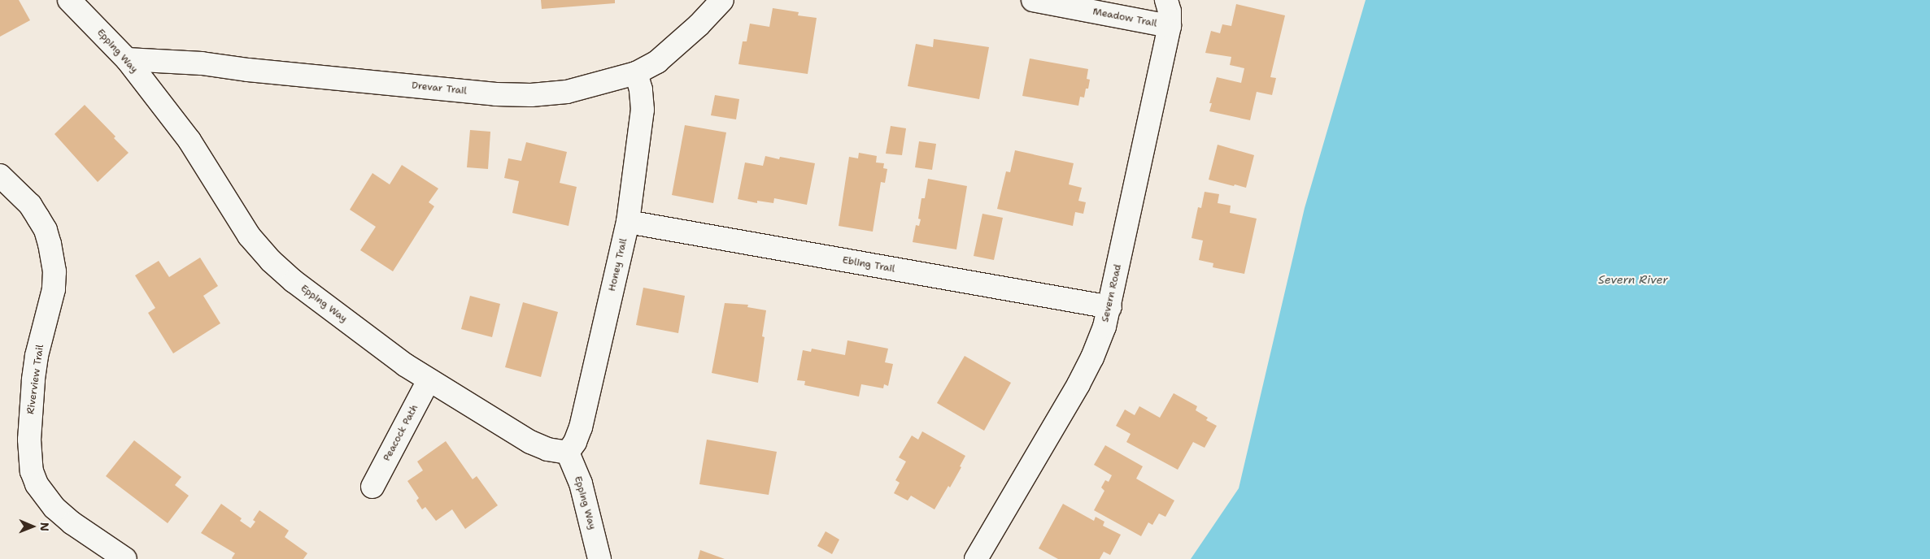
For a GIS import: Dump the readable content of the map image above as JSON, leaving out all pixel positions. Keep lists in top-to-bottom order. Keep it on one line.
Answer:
{"streets":{"street":["Meadow Trail","Epping Way","Drevar Trail","Honey Trail","Ebling Trail","Severn Road","Riverview Trail","Peacock Path"]},"crossings":[["Meadow Trail","Severn Road"],["Epping Way","Drevar Trail"],["Epping Way","Honey Trail"],["Epping Way","Peacock Path"],["Drevar Trail","Honey Trail"],["Honey Trail","Ebling Trail"],["Ebling Trail","Severn Road"]],"water":["Severn River"],"north":"right"}
